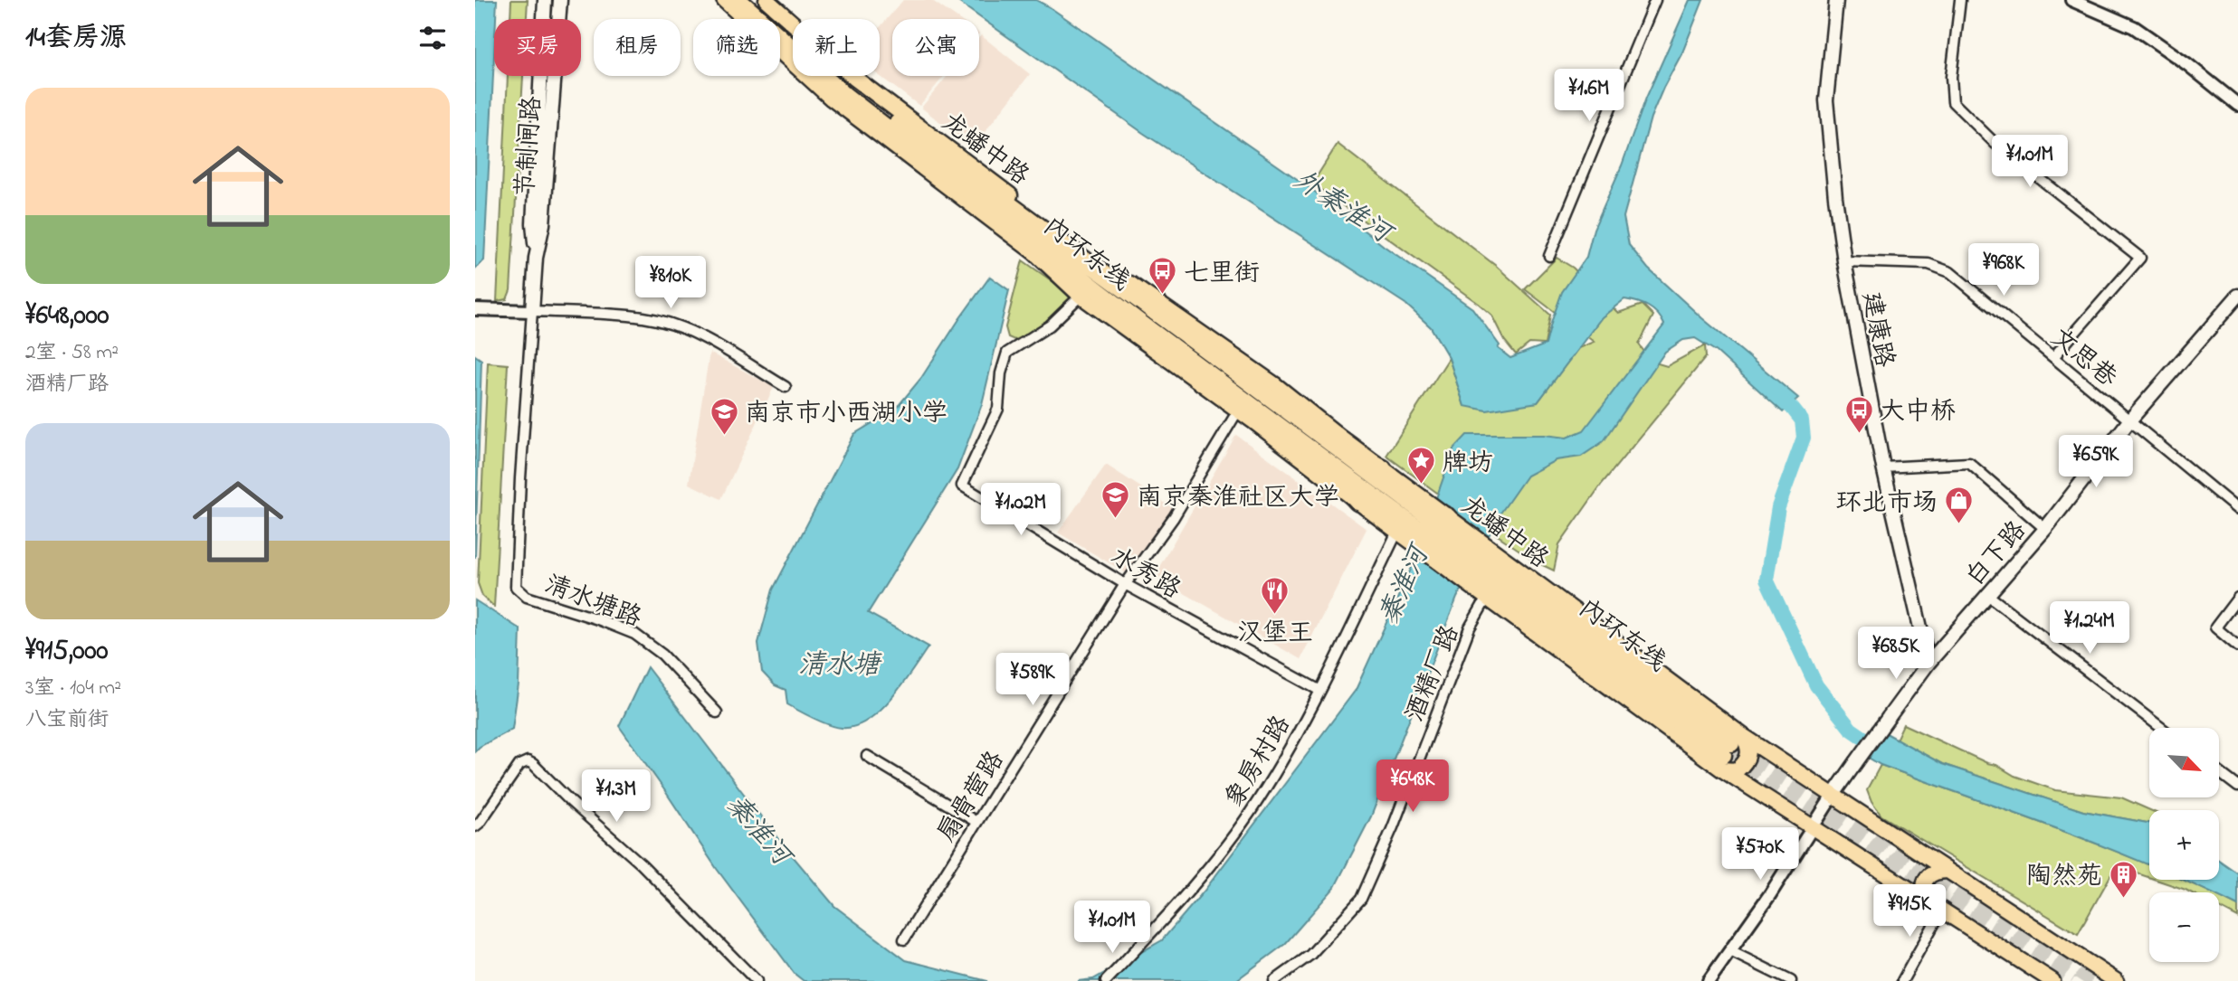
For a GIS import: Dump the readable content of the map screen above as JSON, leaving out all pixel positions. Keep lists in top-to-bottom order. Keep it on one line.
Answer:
{"streets":{"highway":["内环东线"],"main road":["节制闸路","龙蟠中路","建康路","白下路"],"street":["文思巷","水秀路","清水塘路","酒精厂路","象房村路","扇骨营路"]},"crossings":[["节制闸路","清水塘路"],["龙蟠中路","内环东线"],["龙蟠中路","水秀路"],["龙蟠中路","象房村路"],["龙蟠中路","扇骨营路"],["建康路","文思巷"],["建康路","白下路"],["文思巷","白下路"],["水秀路","象房村路"],["水秀路","扇骨营路"]],"water":["外秦淮河","秦淮河","清水塘"],"places":{"bus stop":["七里街","大中桥"],"school or university":["南京市小西湖小学","南京秦淮社区大学"],"place":["牌坊"],"shop":["环北市场"],"restaurant":["汉堡王"],"building":["陶然苑"]},"north":"bottom right","page":{"heading":"14套房源","chip":["买房","租房","筛选","新上","公寓"],"price":["¥1.6M","¥1.01M","¥968K","¥810K","¥659K","¥1.02M","¥1.24M","¥685K","¥589K","¥648K","¥1.3M","¥570K","¥915K","¥1.01M"],"list":[{"name":"¥648,000","note":"2室 · 58 m² · 酒精厂路"},{"name":"¥915,000","note":"3室 · 104 m² · 八宝前街"}],"map_buttons":["+","−"]}}
